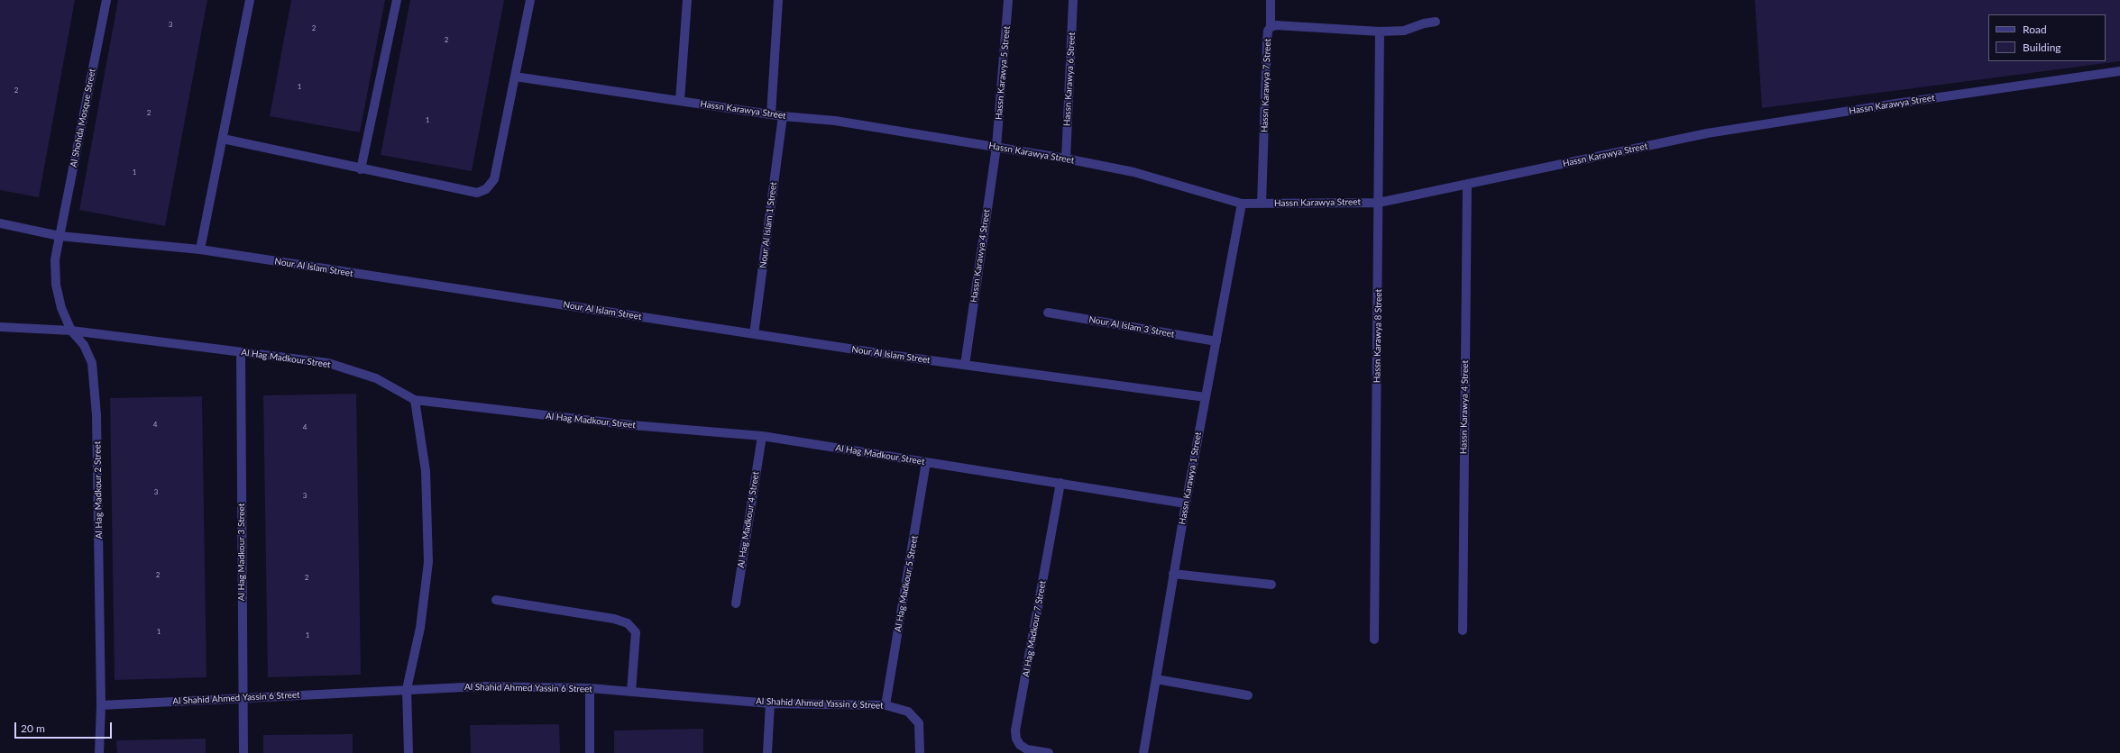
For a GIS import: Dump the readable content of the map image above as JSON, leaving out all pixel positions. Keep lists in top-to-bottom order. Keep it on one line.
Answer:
{"streets":{"street":["Hassn Karawya 5 Street","Hassn Karawya 6 Street","Hassn Karawya 7 Street","Hassn Karawya Street","Al Shohda Mosque Street","Nour Al Islam 1 Street","Hassn Karawya 4 Street","Nour Al Islam Street","Nour Al Islam 3 Street","Hassn Karawya 8 Street","Al Hag Madkour Street","Hassn Karawya 1 Street","Al Hag Madkour 2 Street","Al Hag Madkour 4 Street","Al Hag Madkour 3 Street","Al Hag Madkour 5 Street","Al Hag Madkour 7 Street","Al Shahid Ahmed Yassin 6 Street"]},"crossings":[["Hassn Karawya 5 Street","Hassn Karawya Street"],["Hassn Karawya 5 Street","Hassn Karawya 4 Street"],["Hassn Karawya 6 Street","Hassn Karawya Street"],["Hassn Karawya 7 Street","Hassn Karawya Street"],["Hassn Karawya 7 Street","Hassn Karawya 8 Street"],["Hassn Karawya Street","Nour Al Islam 1 Street"],["Hassn Karawya Street","Hassn Karawya 4 Street"],["Hassn Karawya Street","Hassn Karawya 8 Street"],["Hassn Karawya Street","Hassn Karawya 1 Street"],["Al Shohda Mosque Street","Nour Al Islam Street"],["Al Shohda Mosque Street","Al Hag Madkour 2 Street"],["Nour Al Islam 1 Street","Nour Al Islam Street"],["Hassn Karawya 4 Street","Nour Al Islam Street"],["Nour Al Islam Street","Hassn Karawya 1 Street"],["Nour Al Islam Street","Al Hag Madkour 2 Street"],["Nour Al Islam 3 Street","Hassn Karawya 1 Street"],["Al Hag Madkour Street","Hassn Karawya 1 Street"],["Al Hag Madkour Street","Al Hag Madkour 2 Street"],["Al Hag Madkour Street","Al Hag Madkour 4 Street"],["Al Hag Madkour Street","Al Hag Madkour 3 Street"],["Al Hag Madkour Street","Al Hag Madkour 5 Street"],["Al Hag Madkour Street","Al Hag Madkour 7 Street"],["Al Hag Madkour 2 Street","Al Shahid Ahmed Yassin 6 Street"],["Al Hag Madkour 3 Street","Al Shahid Ahmed Yassin 6 Street"],["Al Hag Madkour 5 Street","Al Shahid Ahmed Yassin 6 Street"]],"house_numbers":["3","2","2","1","2","2","1","1","4","4","3","3","2","2","1","1"],"legend":["Road","Building"],"scale_bar":"20 m"}
